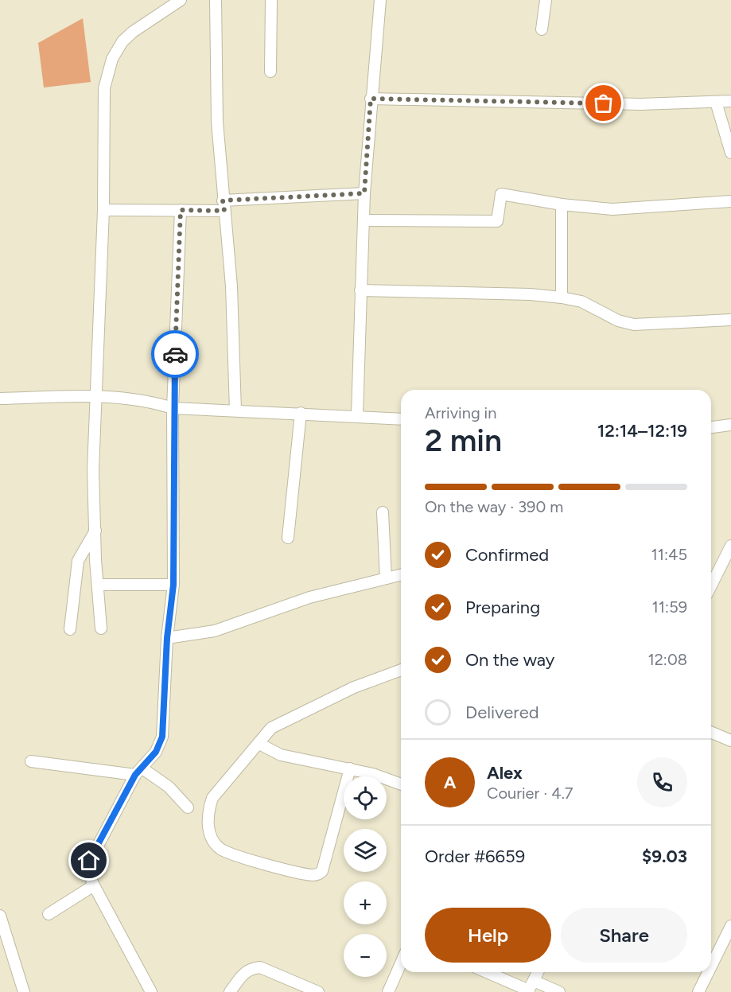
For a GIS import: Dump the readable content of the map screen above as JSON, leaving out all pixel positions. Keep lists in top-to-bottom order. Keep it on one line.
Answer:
{"page":{"heading":["2 min","Arriving in","12:14–12:19"],"panel":["Alex","Courier · 4.7","Order #6659","$9.03"],"bar":"On the way · 390 m","list":[["Confirmed","11:45"],["Preparing","11:59"],["On the way","12:08"],"Delivered"],"round":"A","map_buttons":["+","−"],"buttons":["Help","Share"]}}
